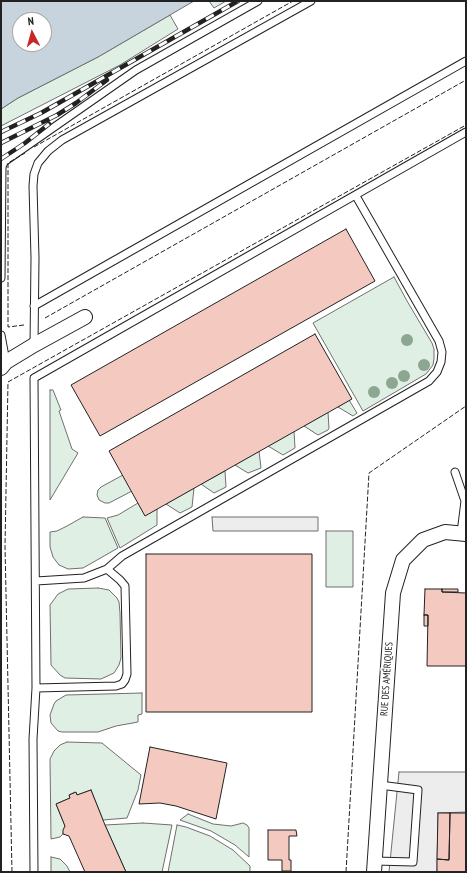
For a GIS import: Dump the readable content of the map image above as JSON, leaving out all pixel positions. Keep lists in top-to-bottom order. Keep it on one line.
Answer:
{"streets":{"street":["RUE DES AMÉRIQUES"]},"north":"top"}
